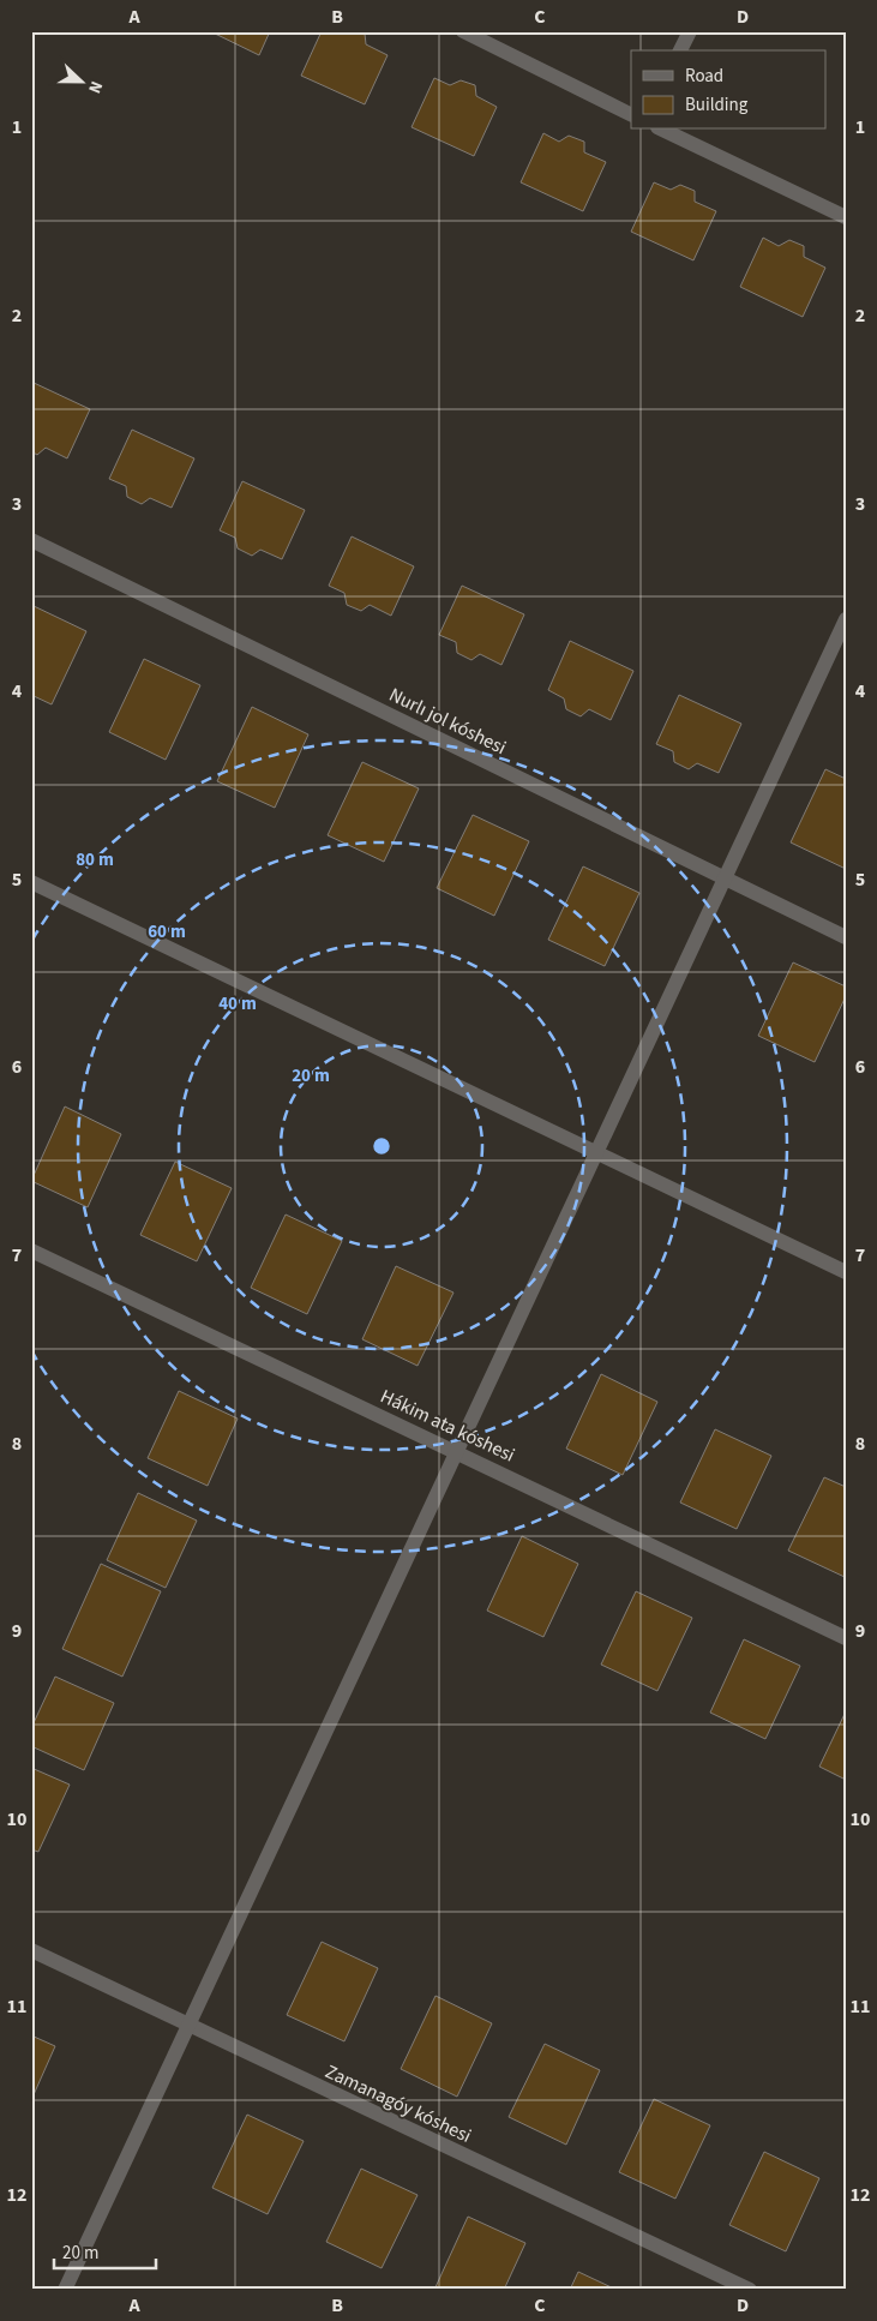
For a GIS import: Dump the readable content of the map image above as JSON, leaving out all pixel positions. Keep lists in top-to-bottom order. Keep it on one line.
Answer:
{"streets":{"street":["Nurlı jol kóshesi","Hákim ata kóshesi","Zamanagóy kóshesi"]},"legend":["Road","Building"],"scale_bar":"20 m","north":"right","grid":{"columns":["A","B","C","D"],"rows":["1","2","3","4","5","6","7","8","9","10","11","12"]},"rings":["80 m","60 m","40 m","20 m"]}
